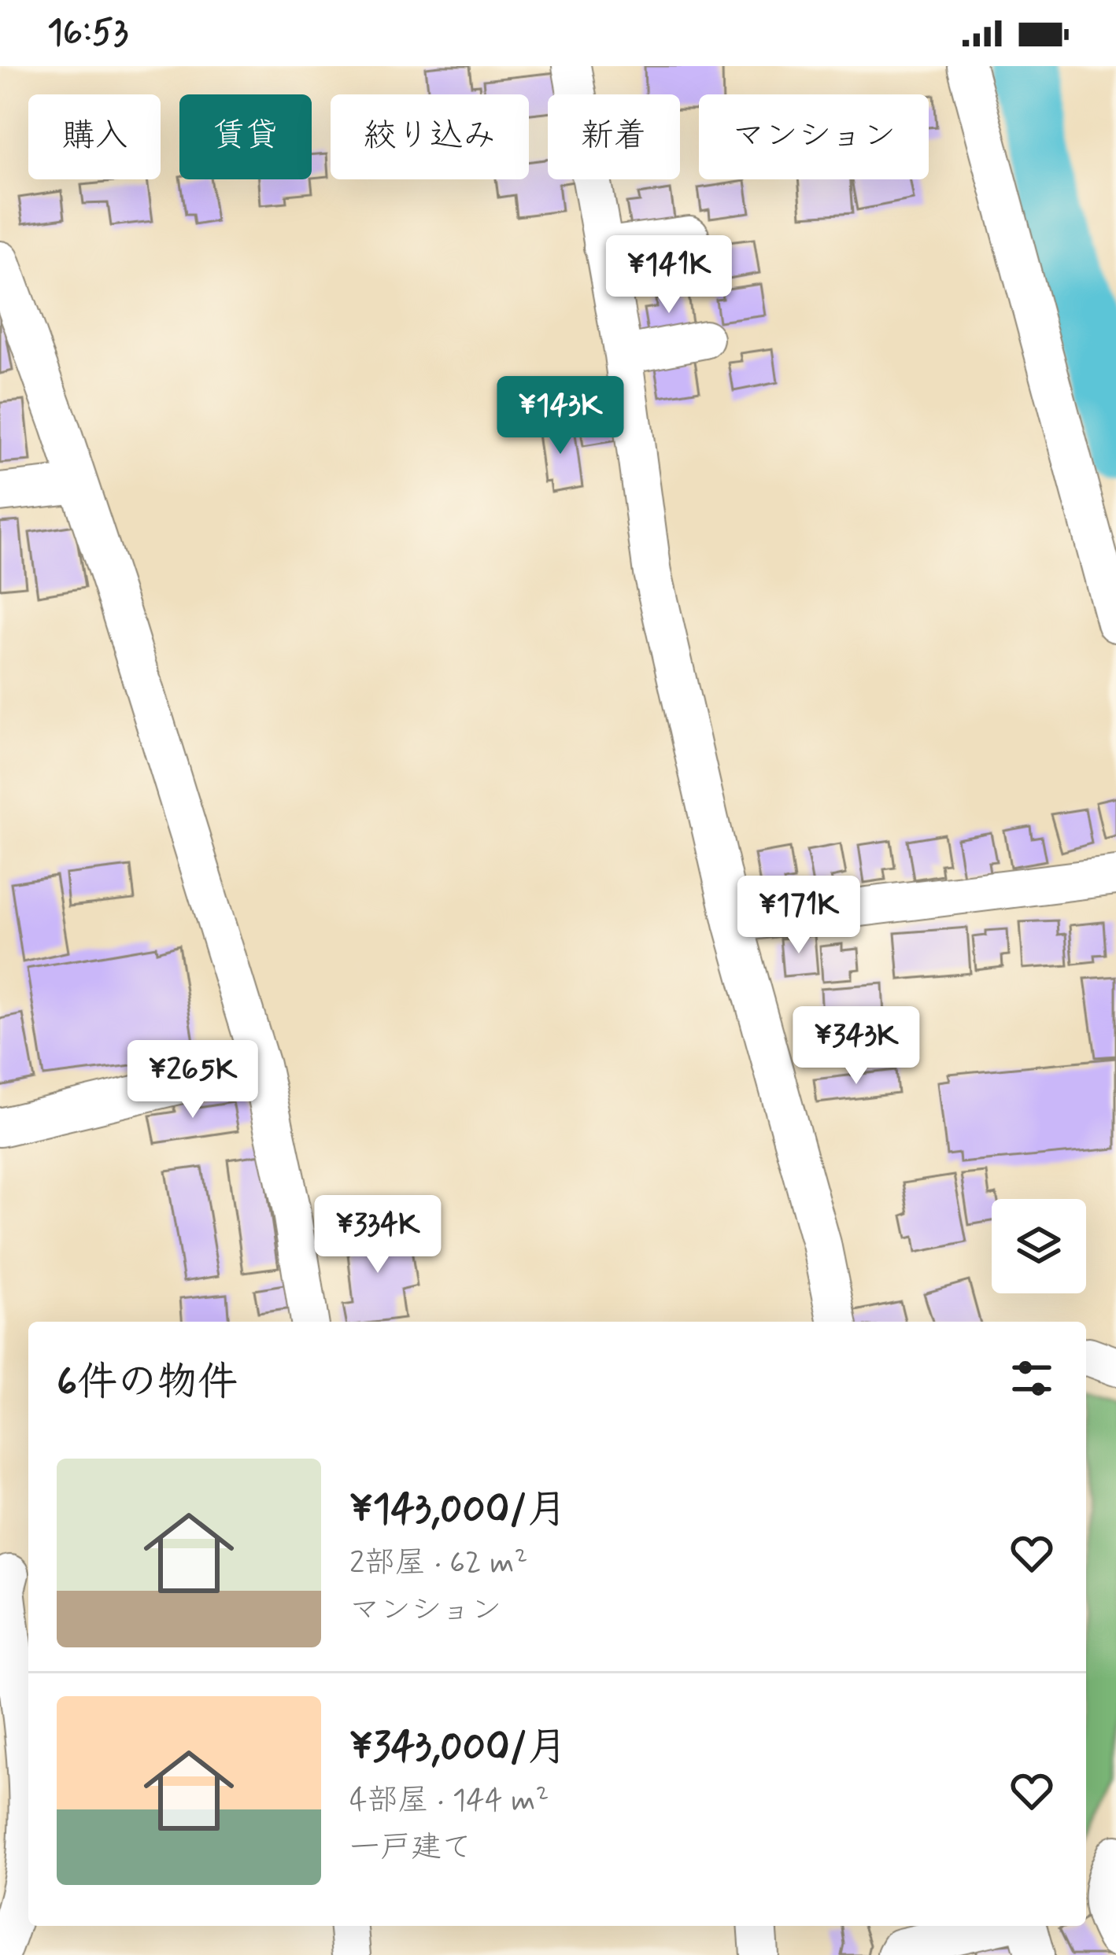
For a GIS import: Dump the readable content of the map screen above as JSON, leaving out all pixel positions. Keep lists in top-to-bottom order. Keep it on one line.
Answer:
{"page":{"status":"16:53","chip":["購入","賃貸","絞り込み","新着","マンション"],"price":["¥141K","¥143K","¥171K","¥343K","¥265K","¥334K"],"heading":"6件の物件","list":[{"name":"¥143,000/月","note":"2部屋 · 62 m² · マンション"},{"name":"¥343,000/月","note":"4部屋 · 144 m² · 一戸建て"}]}}
